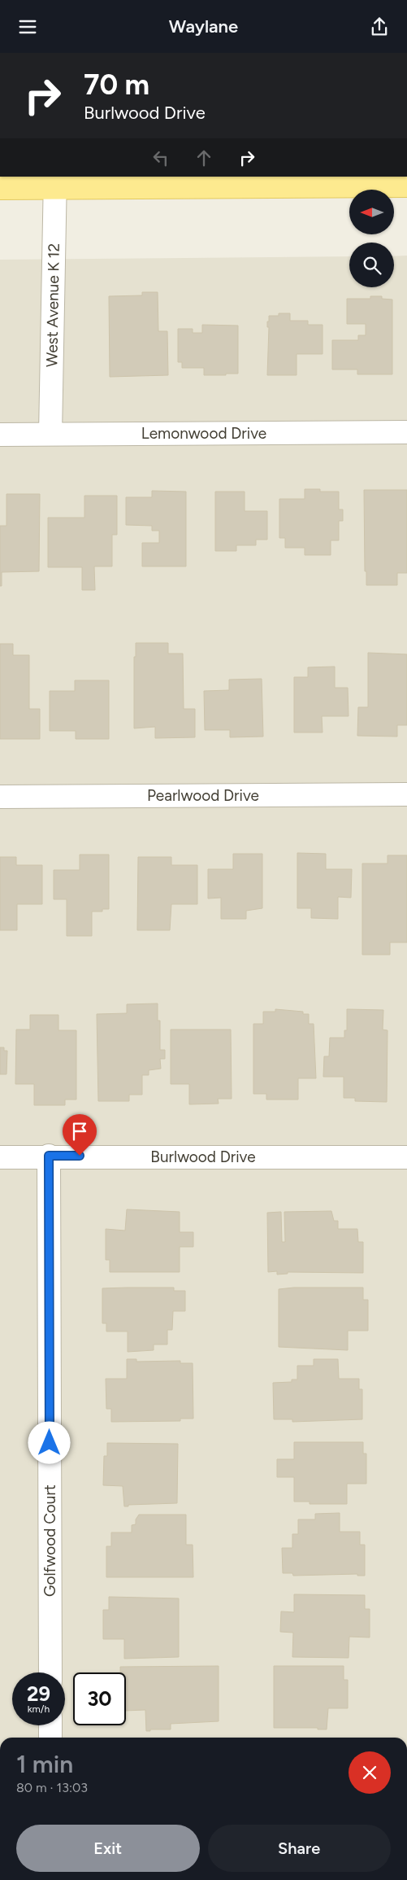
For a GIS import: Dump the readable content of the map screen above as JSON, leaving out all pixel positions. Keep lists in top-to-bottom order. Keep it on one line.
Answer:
{"streets":{"street":["West Avenue K 12","Lemonwood Drive","Pearlwood Drive","Burlwood Drive","Golfwood Court"]},"crossings":[["West Avenue K 12","Lemonwood Drive"],["Burlwood Drive","Golfwood Court"]],"north":"left","page":{"header":"Waylane","turn":["70 m","Burlwood Drive"],"speed":"29 km/h","limit":"30","heading":["1 min","80 m · 13:03"],"buttons":["Exit","Share"]}}
